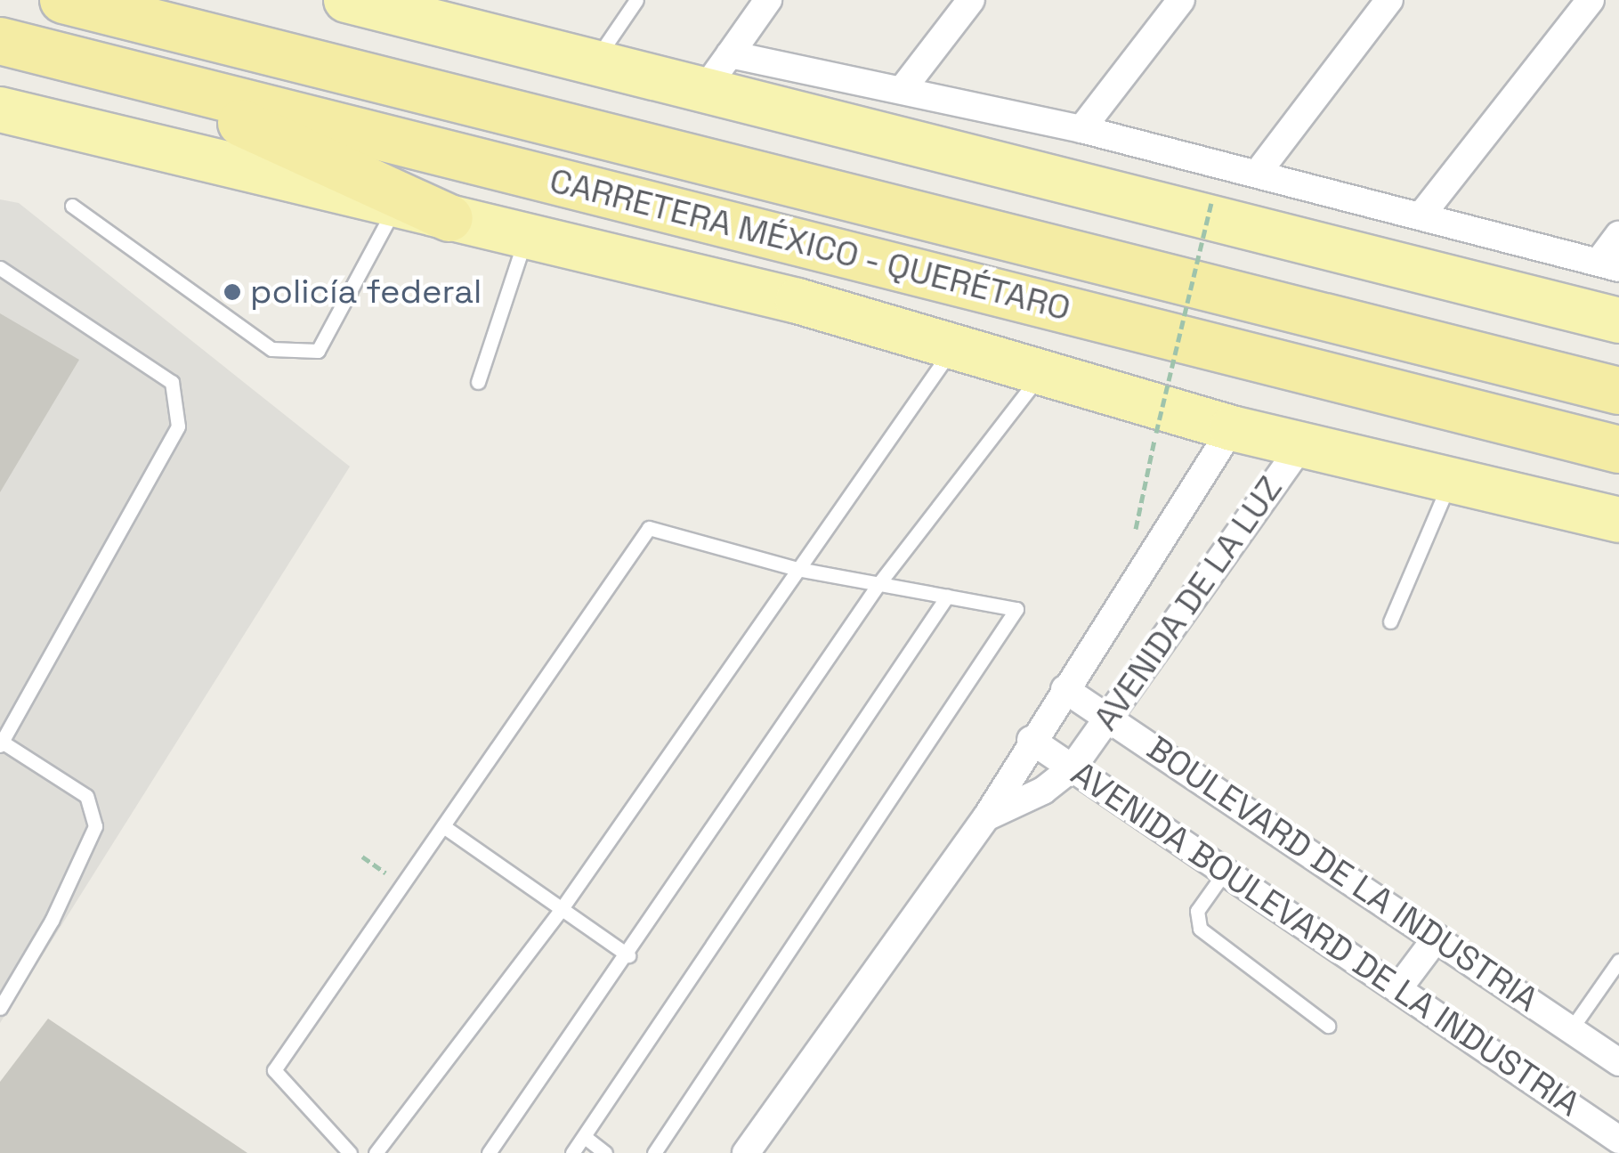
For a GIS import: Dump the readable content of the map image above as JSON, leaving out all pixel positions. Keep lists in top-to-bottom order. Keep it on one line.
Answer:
{"streets":{"highway":["CARRETERA MÉXICO - QUERÉTARO"],"street":["AVENIDA DE LA LUZ","BOULEVARD DE LA INDUSTRIA","AVENIDA BOULEVARD DE LA INDUSTRIA"]},"crossings":[["AVENIDA DE LA LUZ","BOULEVARD DE LA INDUSTRIA"],["AVENIDA DE LA LUZ","AVENIDA BOULEVARD DE LA INDUSTRIA"]],"places":["policía federal"]}
